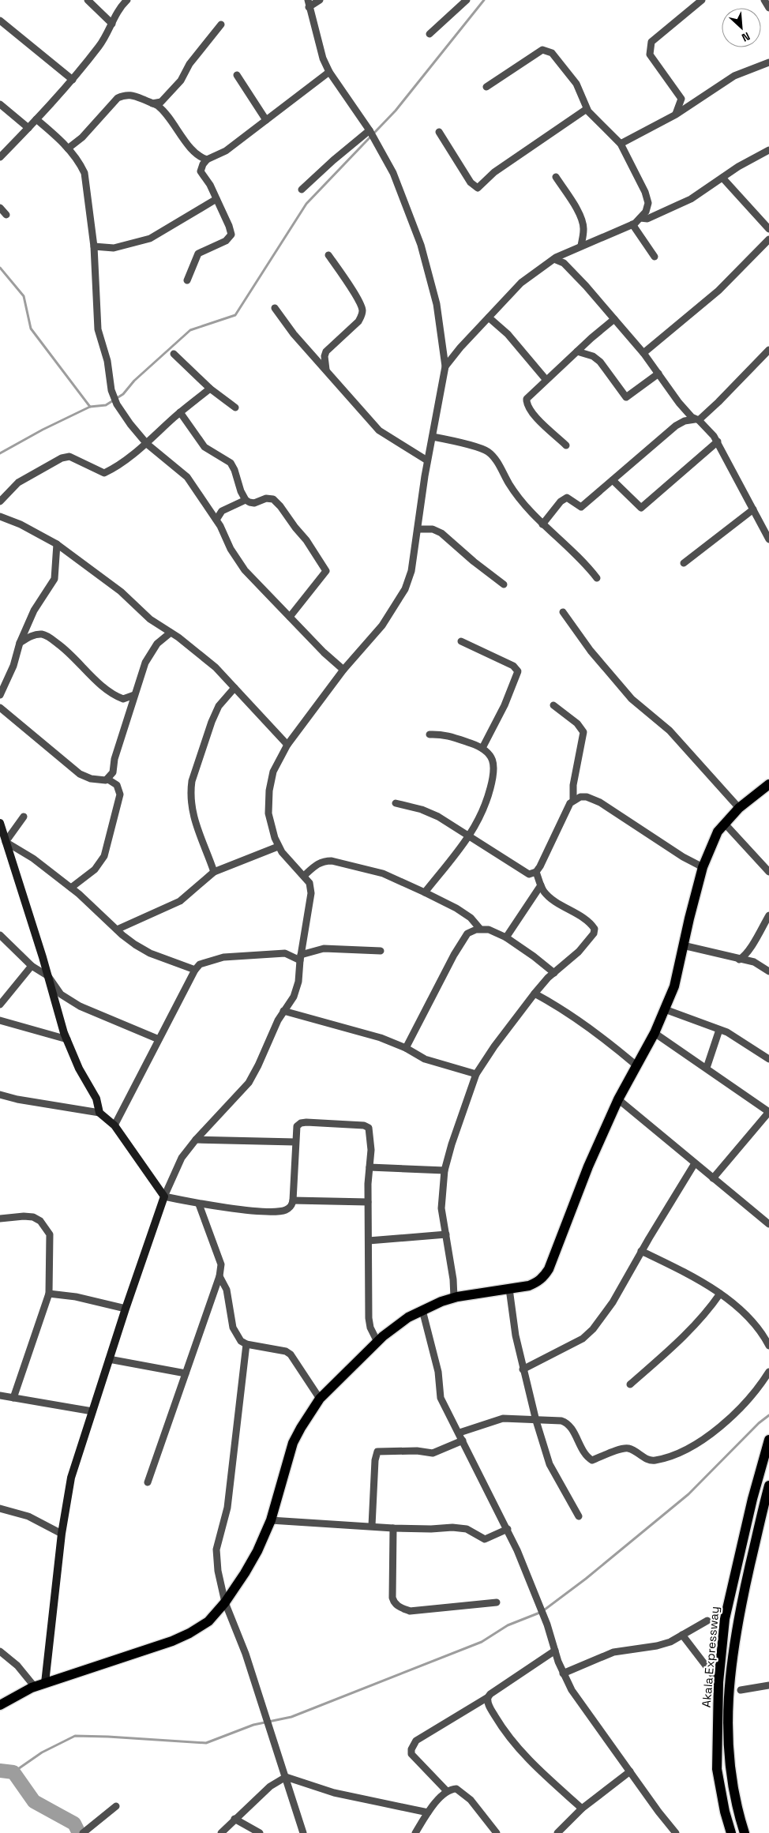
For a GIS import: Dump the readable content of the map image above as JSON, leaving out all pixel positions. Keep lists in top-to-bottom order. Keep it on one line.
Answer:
{"streets":{"main road":["Akala Expressway"]},"north":"bottom right"}
